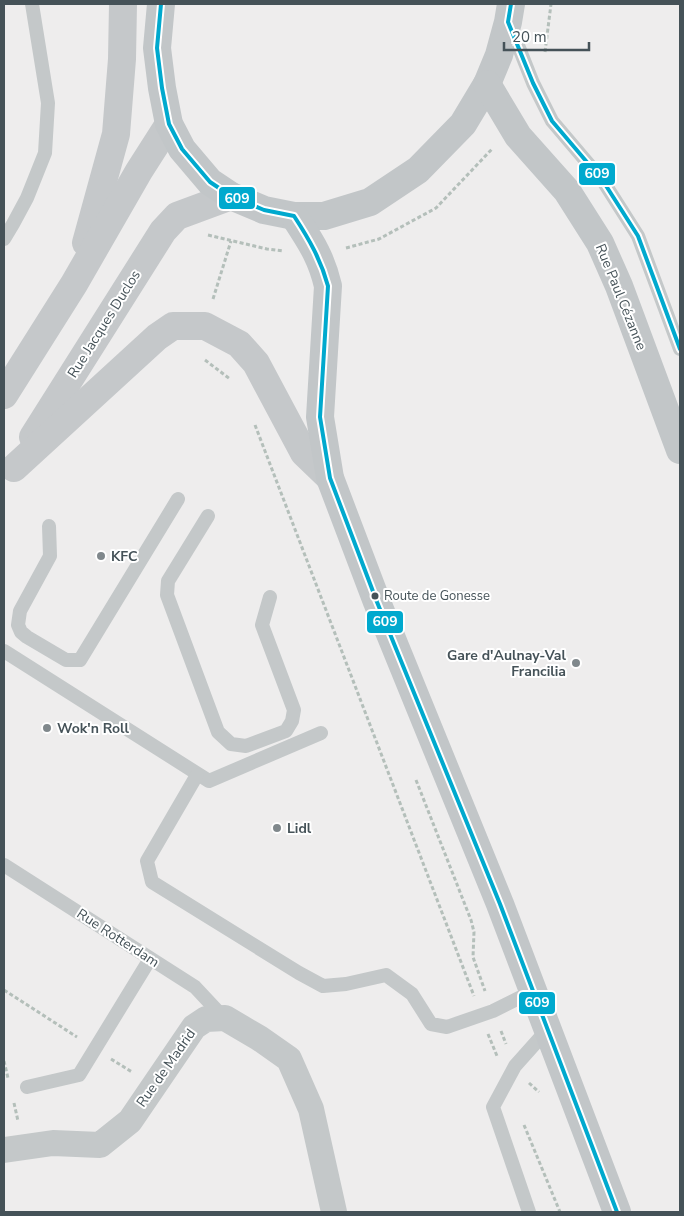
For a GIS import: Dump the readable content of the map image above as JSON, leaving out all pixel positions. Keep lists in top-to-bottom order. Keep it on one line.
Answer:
{"streets":{"main road":["Rue Paul Cézanne","Rue Jacques Duclos"],"street":["Rue de Madrid"],"lane":["Rue Rotterdam"]},"crossings":[["Rue Rotterdam","Rue de Madrid"]],"places":["KFC","Route de Gonesse","Gare d'Aulnay-Val Francilia","Wok'n Roll","Lidl"],"lines":["transit line 609"],"scale_bar":"20 m"}
